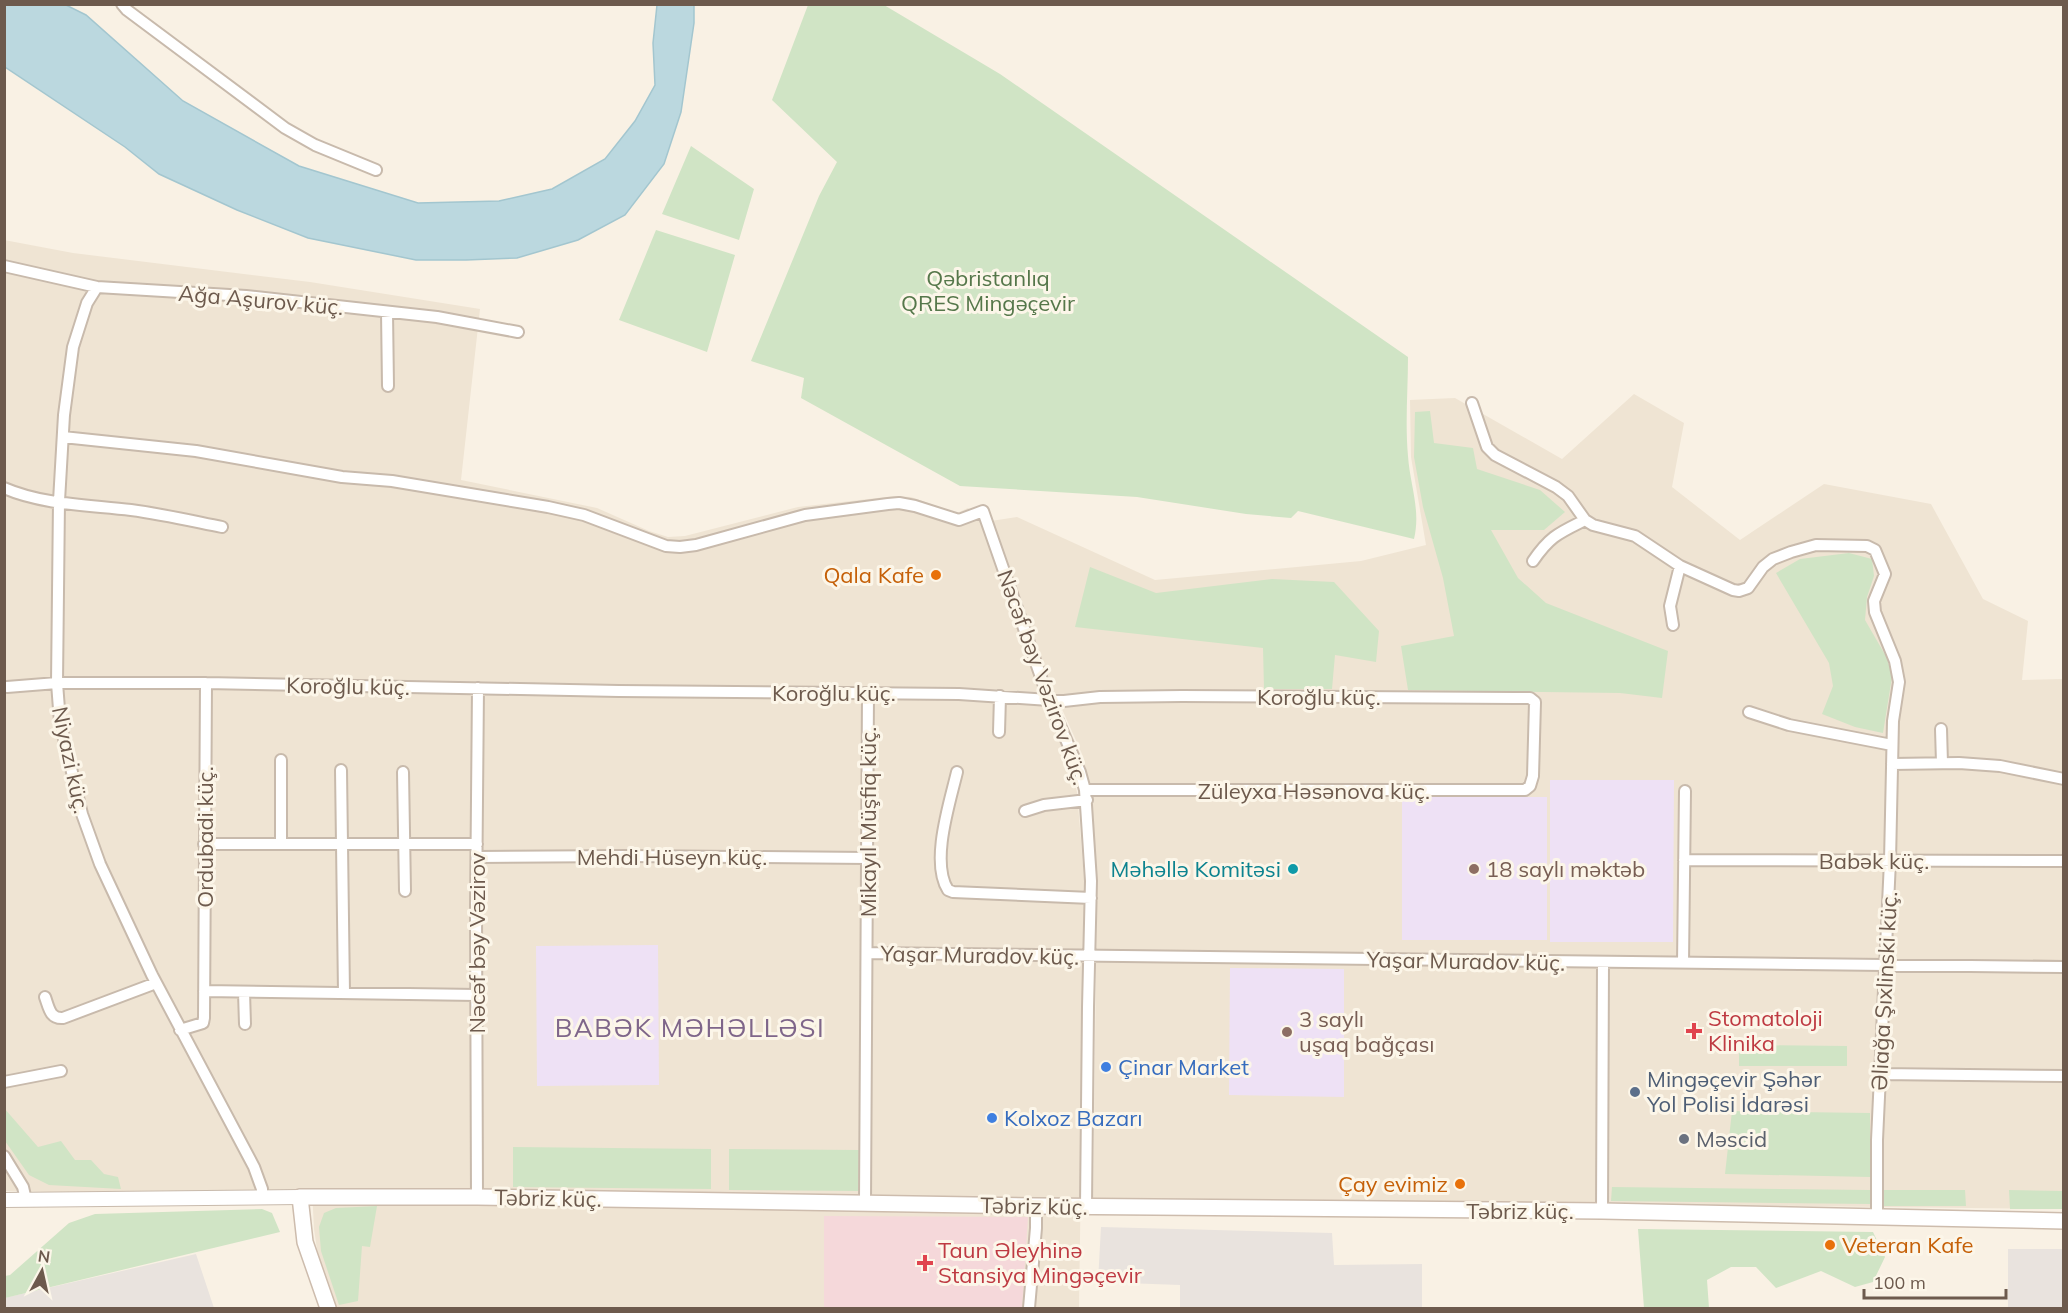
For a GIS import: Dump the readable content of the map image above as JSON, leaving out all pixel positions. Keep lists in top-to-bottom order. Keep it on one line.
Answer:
{"streets":{"main road":["Təbriz küç."],"street":["Ağa Aşurov küç.","Nəcəf bəy Vəzirov küç.","Koroğlu küç.","Niyazi küç.","Züleyxa Həsənova küç.","Mikayıl Müşfiq küç.","Ordubadi küç.","Mehdi Hüseyn küç.","Babək küç.","Nəcəf bəy Vəzirov","Yaşar Muradov küç.","Əliağa Şıxlinski küç."]},"crossings":[["Ağa Aşurov küç.","Niyazi küç."],["Nəcəf bəy Vəzirov küç.","Koroğlu küç."],["Nəcəf bəy Vəzirov küç.","Niyazi küç."],["Nəcəf bəy Vəzirov küç.","Züleyxa Həsənova küç."],["Nəcəf bəy Vəzirov küç.","Yaşar Muradov küç."],["Nəcəf bəy Vəzirov küç.","Təbriz küç."],["Koroğlu küç.","Niyazi küç."],["Koroğlu küç.","Züleyxa Həsənova küç."],["Koroğlu küç.","Mikayıl Müşfiq küç."],["Koroğlu küç.","Ordubadi küç."],["Koroğlu küç.","Nəcəf bəy Vəzirov"],["Niyazi küç.","Ordubadi küç."],["Niyazi küç.","Təbriz küç."],["Mikayıl Müşfiq küç.","Mehdi Hüseyn küç."],["Mikayıl Müşfiq küç.","Yaşar Muradov küç."],["Mikayıl Müşfiq küç.","Təbriz küç."],["Mehdi Hüseyn küç.","Nəcəf bəy Vəzirov"],["Babək küç.","Əliağa Şıxlinski küç."],["Nəcəf bəy Vəzirov","Təbriz küç."],["Yaşar Muradov küç.","Əliağa Şıxlinski küç."],["Əliağa Şıxlinski küç.","Təbriz küç."]],"districts":["BABƏK MƏHƏLLƏSI"],"parks":["Qəbristanlıq QRES Mingəçevir"],"places":{"other":["Qala Kafe","Məhəllə Komitəsi","18 saylı məktəb","3 saylı uşaq bağçası","Çinar Market","Mingəçevir Şəhər Yol Polisi İdarəsi","Kolxoz Bazarı","Məscid","Çay evimiz","Veteran Kafe"],"health":["Stomatoloji Klinika","Taun Əleyhinə Stansiya Mingəçevir"]},"scale_bar":"100 m","north":"top"}
